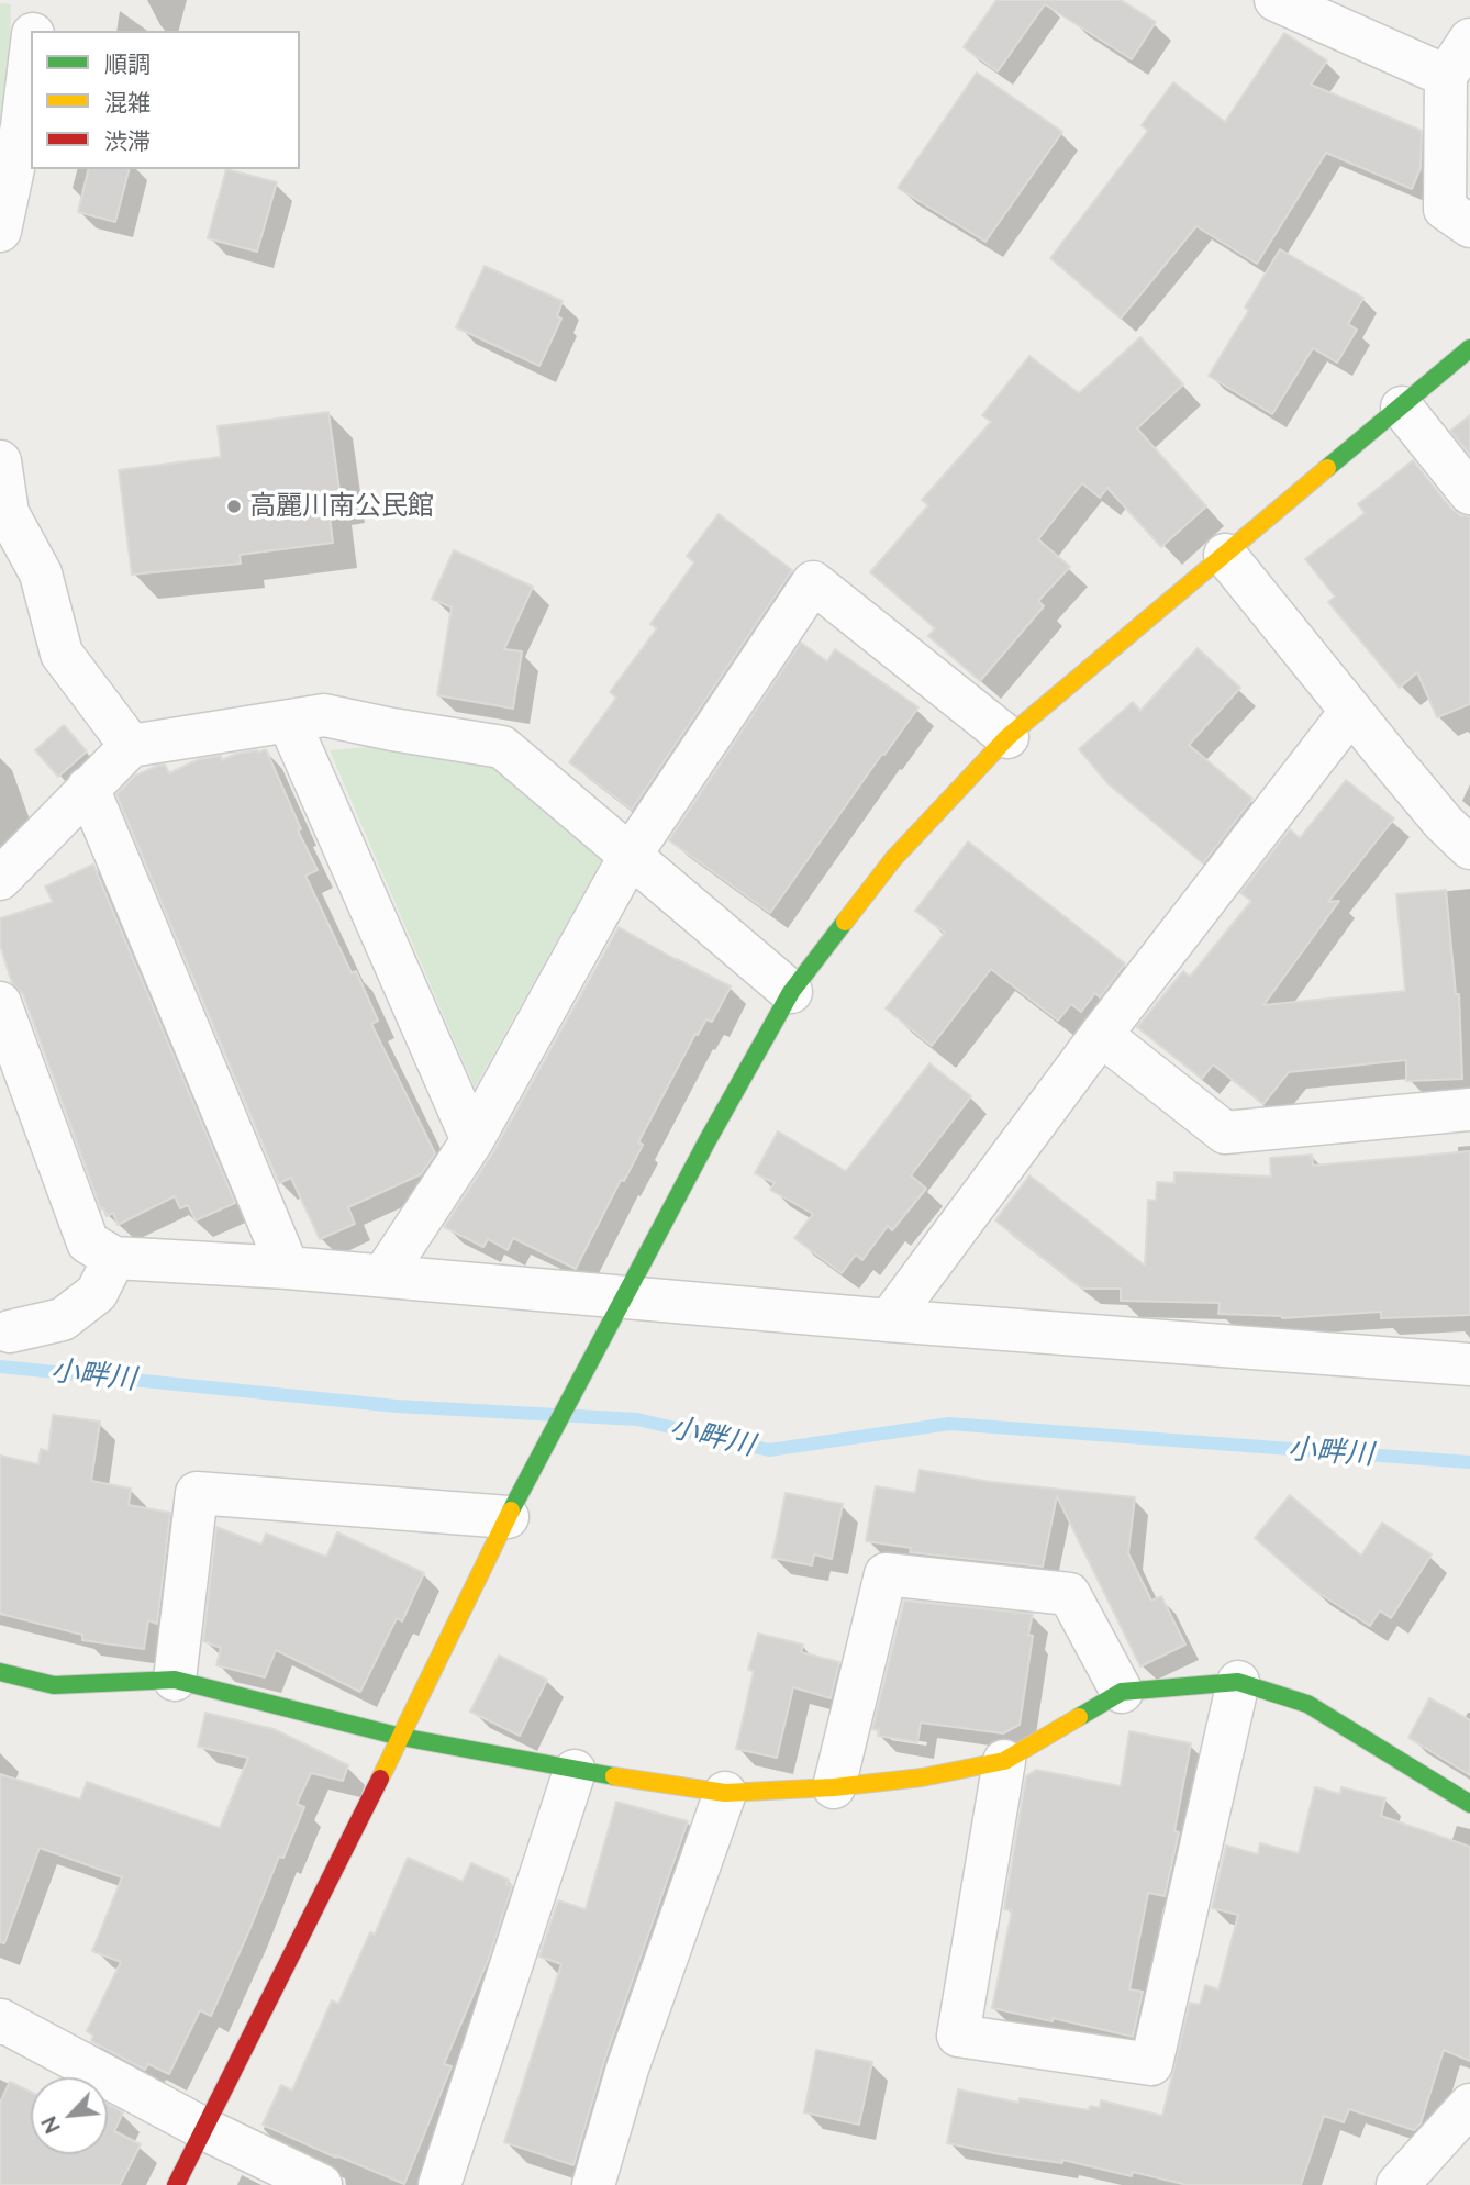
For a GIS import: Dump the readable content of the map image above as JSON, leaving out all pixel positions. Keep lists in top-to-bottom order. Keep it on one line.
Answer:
{"water":["小畔川"],"places":["高麗川南公民館"],"legend":["順調","混雑","渋滞"],"north":"bottom left"}
